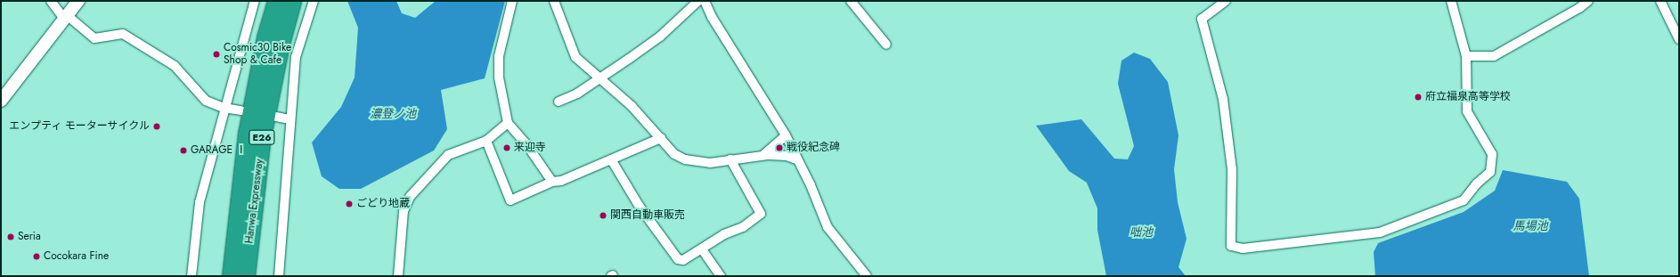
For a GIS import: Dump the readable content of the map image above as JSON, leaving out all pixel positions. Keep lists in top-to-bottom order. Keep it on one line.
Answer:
{"streets":{"highway":["E26","Hanwa Expressway"]},"water":["濃登ノ池","馬場池","咄池"],"places":["Cosmic30 Bike Shop & Cafe","府立福泉高等学校","エンプティ モーターサイクル","来迎寺","戦役紀念碑","GARAGE Ⅰ","ごどり地蔵","関西自動車販売","Seria","Cocokara Fine"]}
